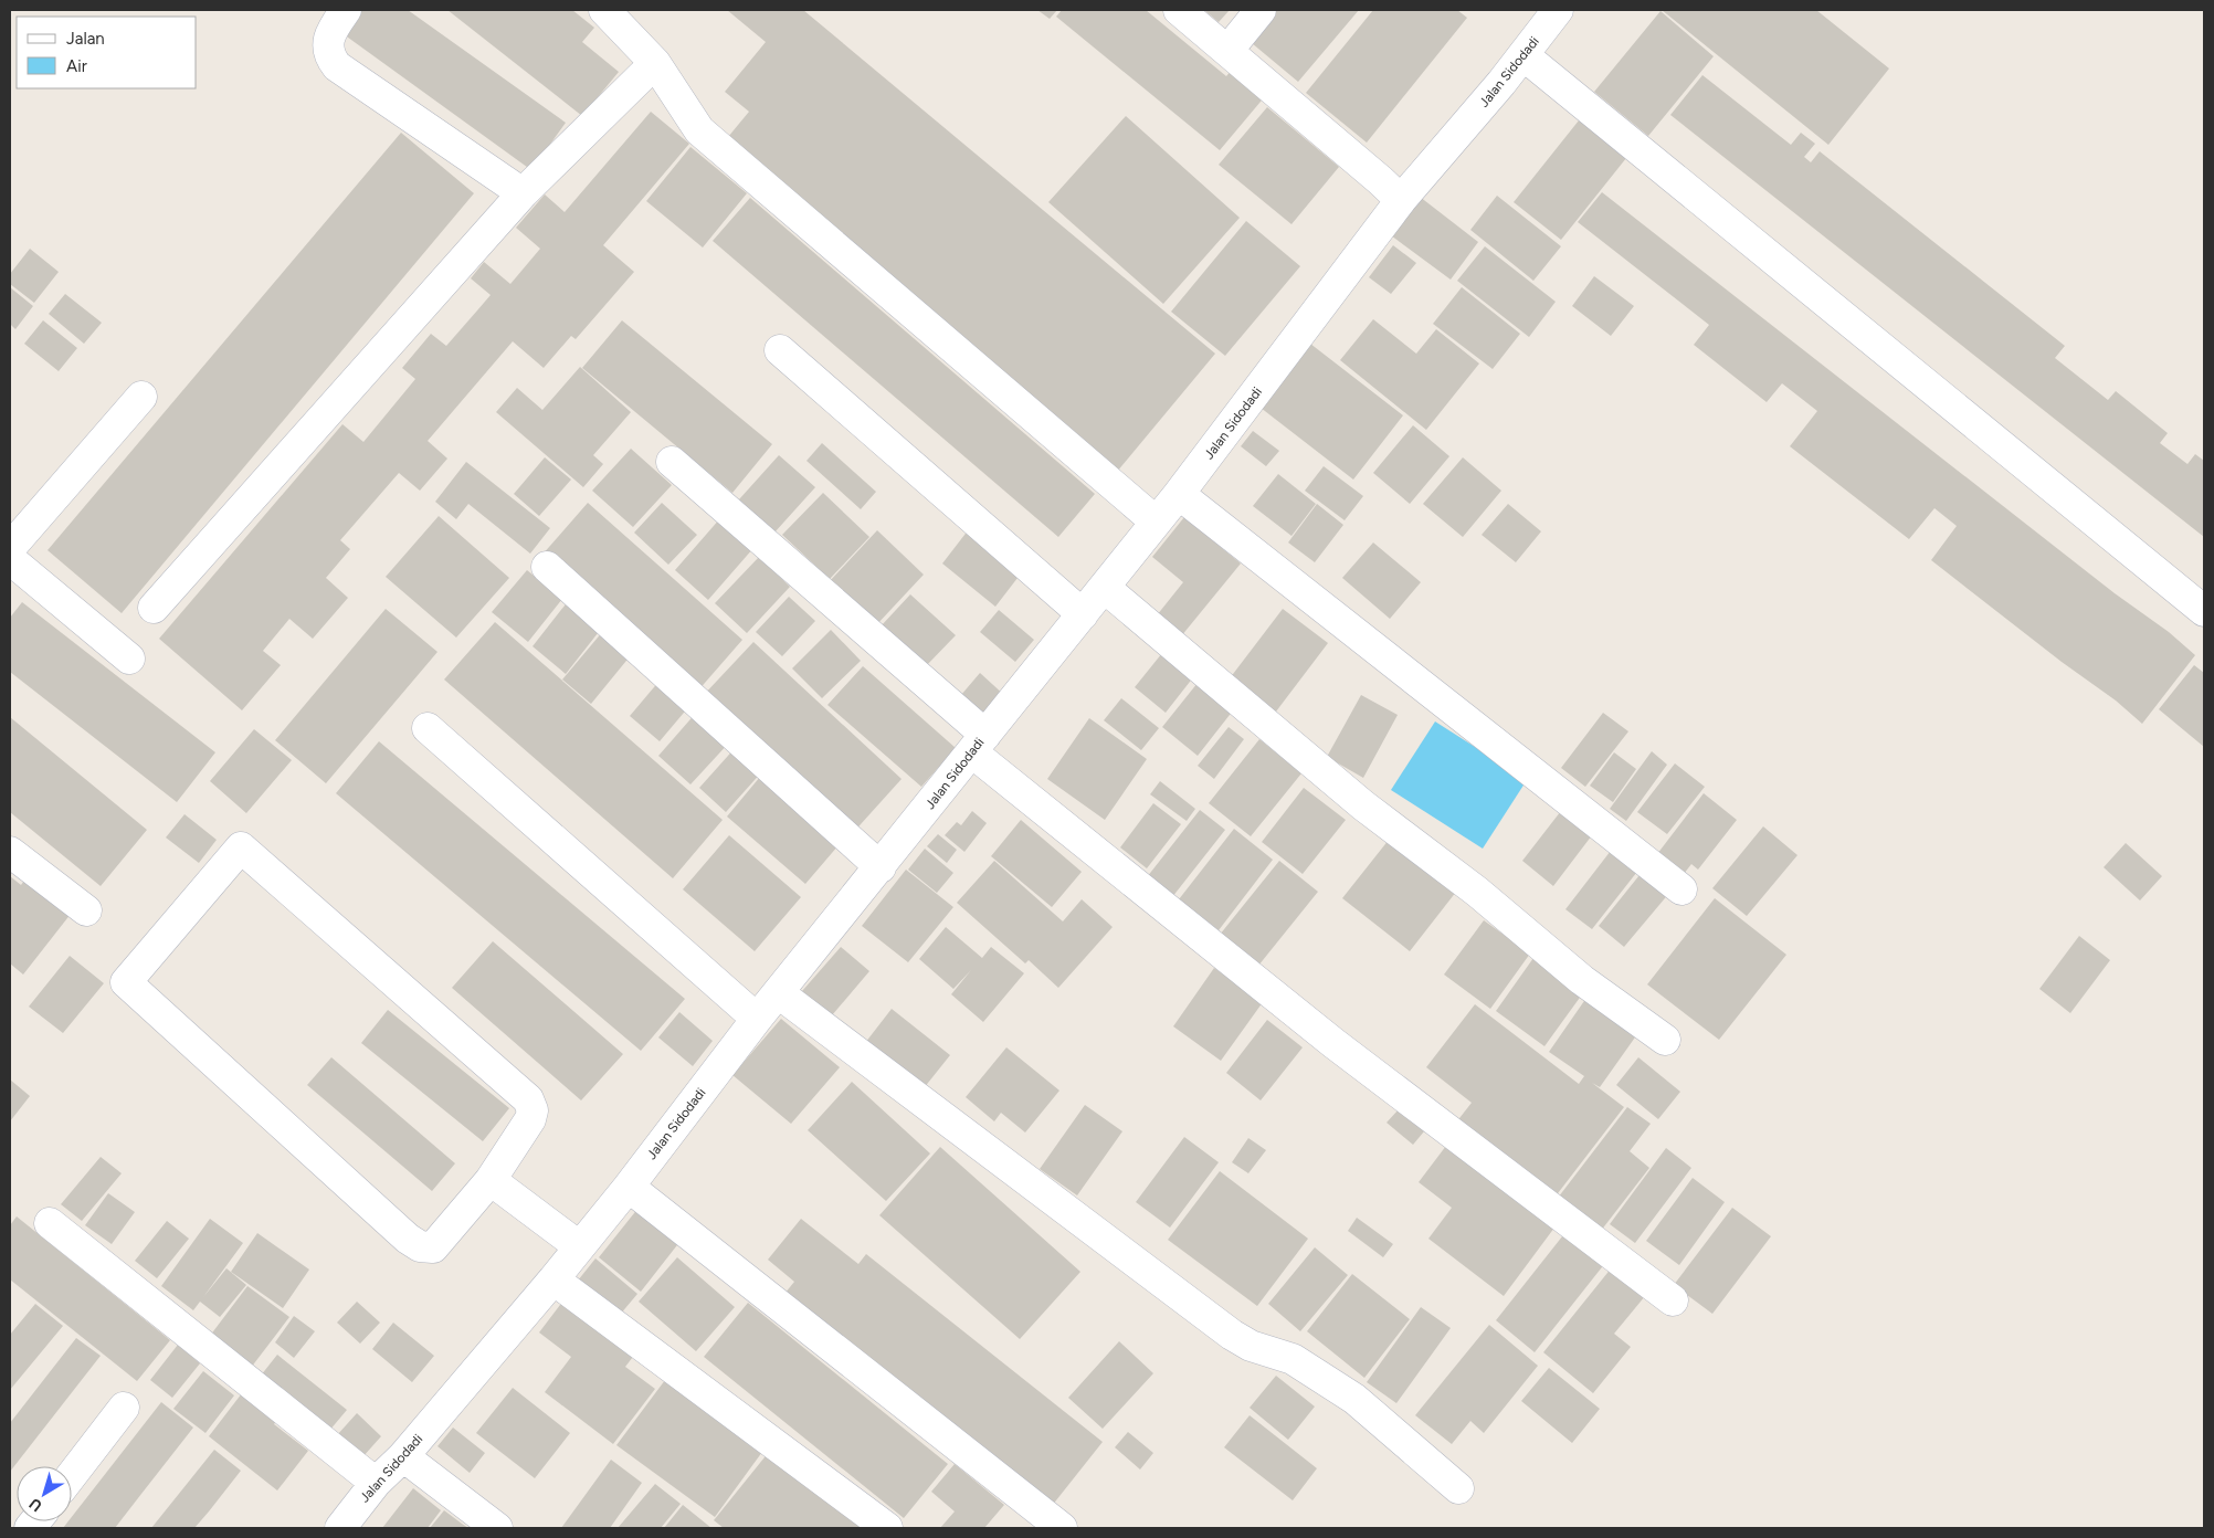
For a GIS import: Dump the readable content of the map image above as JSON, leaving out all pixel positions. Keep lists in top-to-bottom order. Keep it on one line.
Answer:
{"streets":{"street":["Jalan Sidodadi"]},"legend":["Jalan","Air"],"north":"bottom left"}
